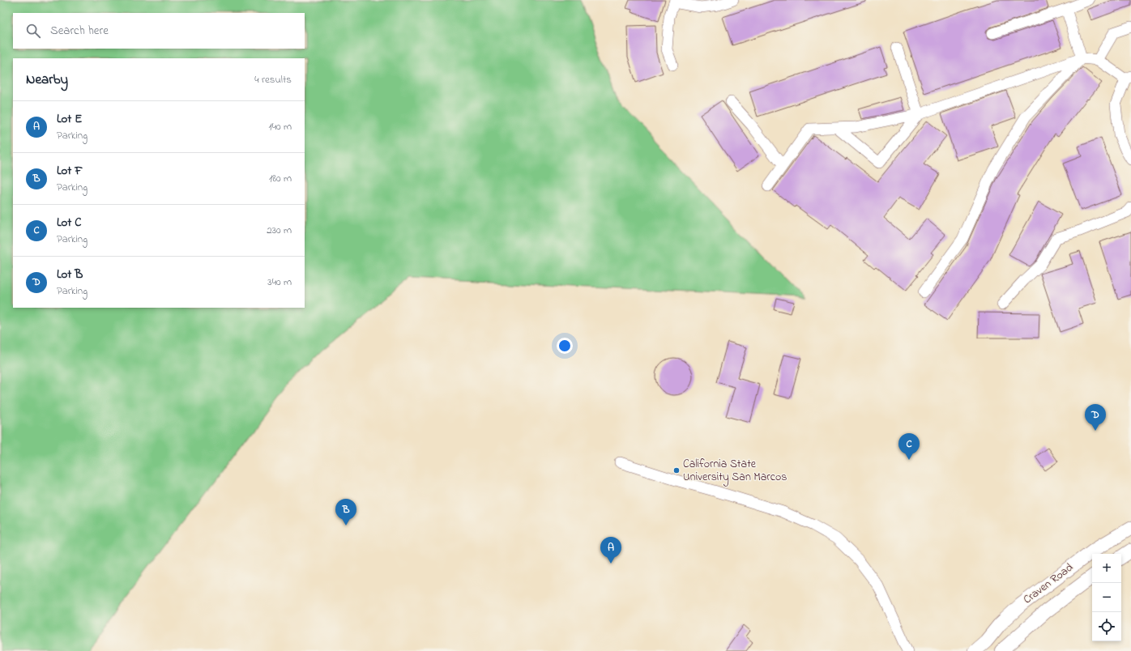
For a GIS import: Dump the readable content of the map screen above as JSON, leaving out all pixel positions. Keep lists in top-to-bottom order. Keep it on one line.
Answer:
{"streets":{"main road":["Craven Road"]},"places":["California State University San Marcos"],"page":{"search":"Search here","heading":["Nearby","4 results"],"list":[{"mark":"A","name":"Lot E","note":"Parking","value":"140 m"},{"mark":"B","name":"Lot F","note":"Parking","value":"180 m"},{"mark":"C","name":"Lot C","note":"Parking","value":"230 m"},{"mark":"D","name":"Lot B","note":"Parking","value":"340 m"}],"pins":["D","C","B","A"],"map_buttons":["+","−"]}}
